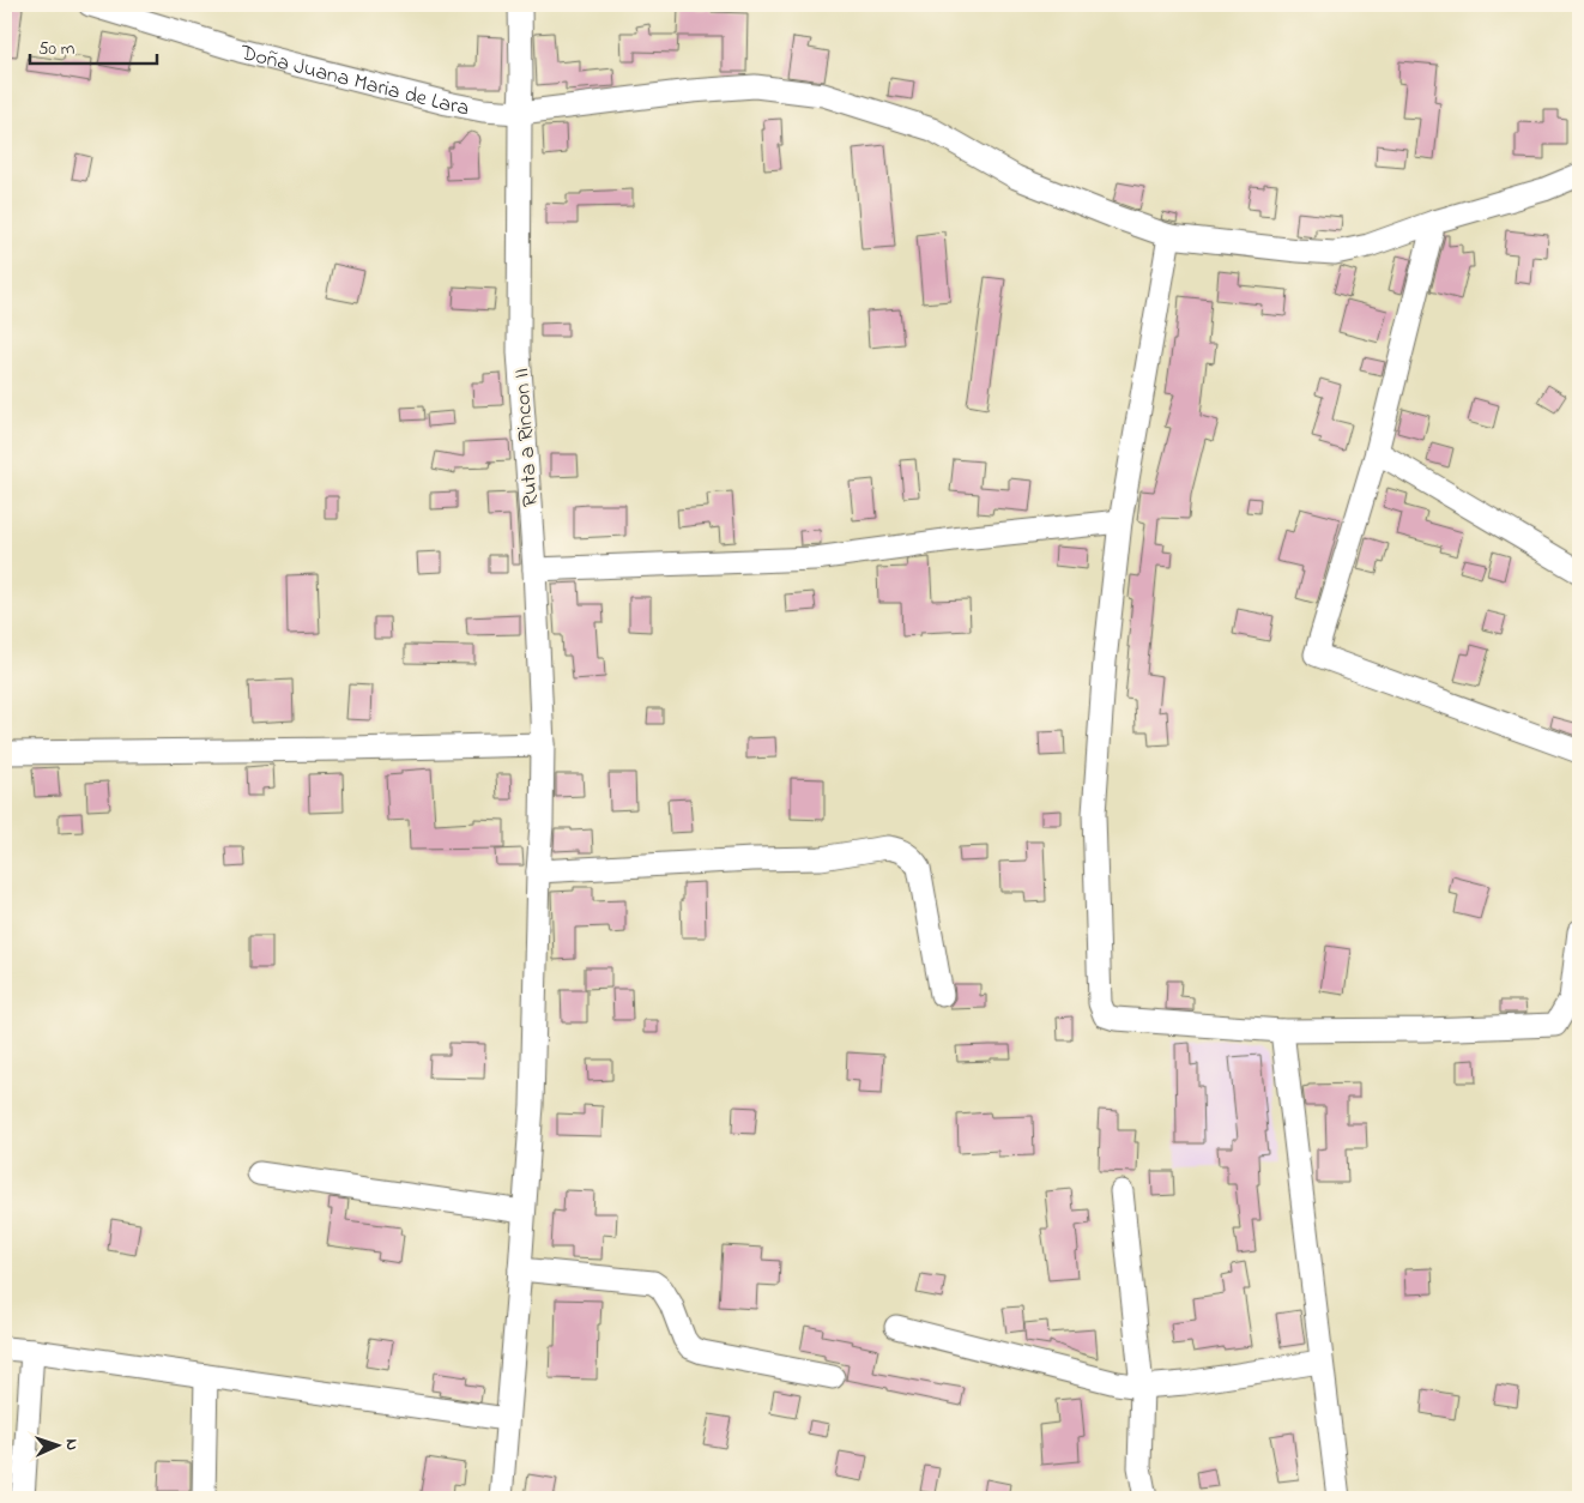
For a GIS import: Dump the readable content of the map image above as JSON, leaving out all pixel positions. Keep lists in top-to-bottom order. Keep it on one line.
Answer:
{"streets":{"street":["Doña Juana Maria de Lara","Ruta a Rincon II"]},"crossings":[["Doña Juana Maria de Lara","Ruta a Rincon II"]],"scale_bar":"50 m","north":"right"}
